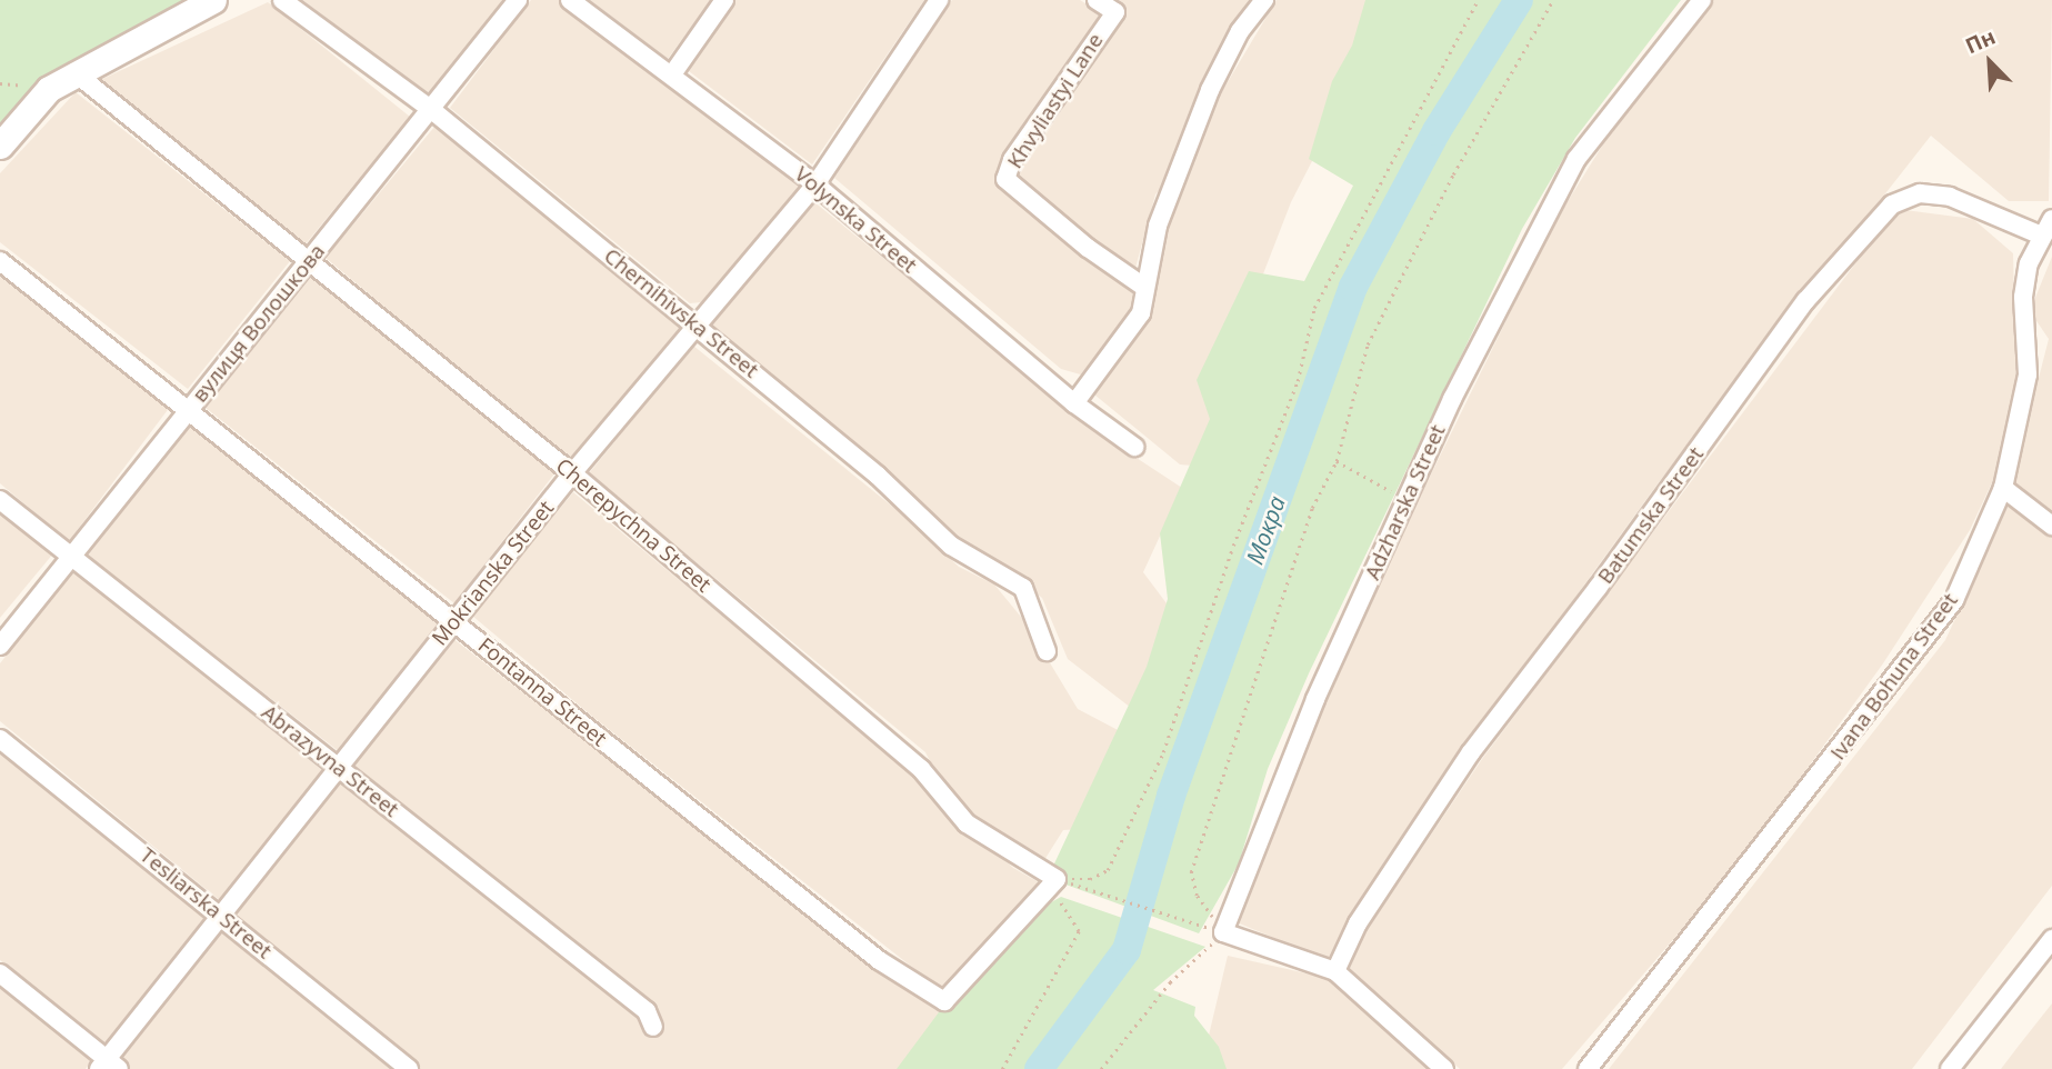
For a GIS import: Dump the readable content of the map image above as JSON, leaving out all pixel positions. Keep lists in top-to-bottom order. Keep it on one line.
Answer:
{"streets":{"street":["Khvyliastyi Lane","Volynska Street","Chernihivska Street","вулиця Волошкова","Adzharska Street","Batumska Street","Cherepychna Street","Mokrianska Street","Ivana Bohuna Street","Fontanna Street","Abrazyvna Street","Tesliarska Street"]},"crossings":[["Volynska Street","Mokrianska Street"],["Chernihivska Street","вулиця Волошкова"],["Chernihivska Street","Mokrianska Street"],["вулиця Волошкова","Cherepychna Street"],["вулиця Волошкова","Fontanna Street"],["вулиця Волошкова","Abrazyvna Street"],["Batumska Street","Ivana Bohuna Street"],["Cherepychna Street","Mokrianska Street"],["Cherepychna Street","Fontanna Street"],["Mokrianska Street","Fontanna Street"],["Mokrianska Street","Abrazyvna Street"],["Mokrianska Street","Tesliarska Street"]],"water":["Мокра"],"north":"top left"}
